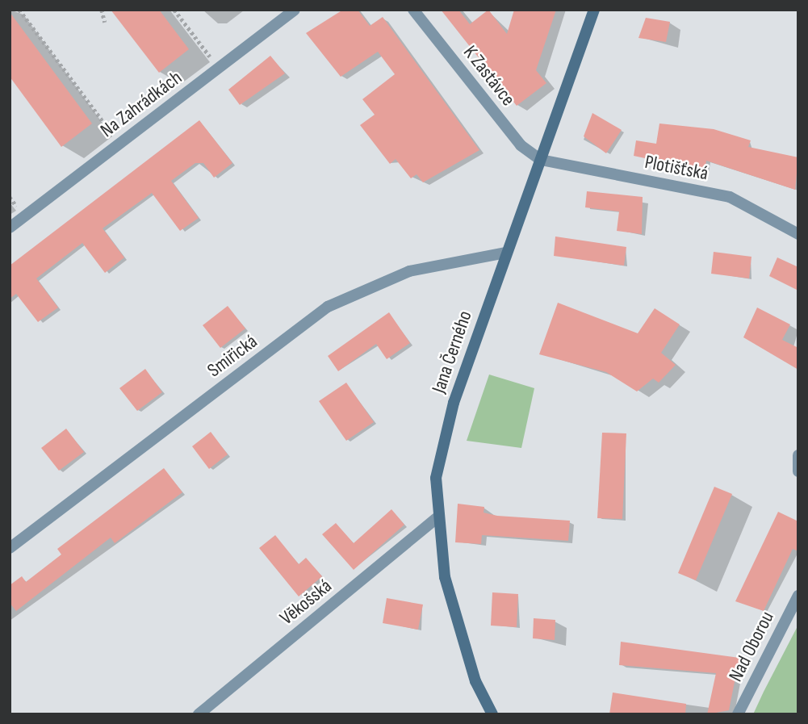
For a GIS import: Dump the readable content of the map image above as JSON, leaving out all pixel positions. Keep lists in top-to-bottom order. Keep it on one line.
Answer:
{"streets":{"street":["K Zastávce","Na Zahrádkách","Plotišťská","Jana Černého","Smiřická","Věkošská","Nad Oborou"]},"crossings":[["K Zastávce","Plotišťská"],["K Zastávce","Jana Černého"],["Plotišťská","Jana Černého"],["Jana Černého","Smiřická"],["Jana Černého","Věkošská"]]}
